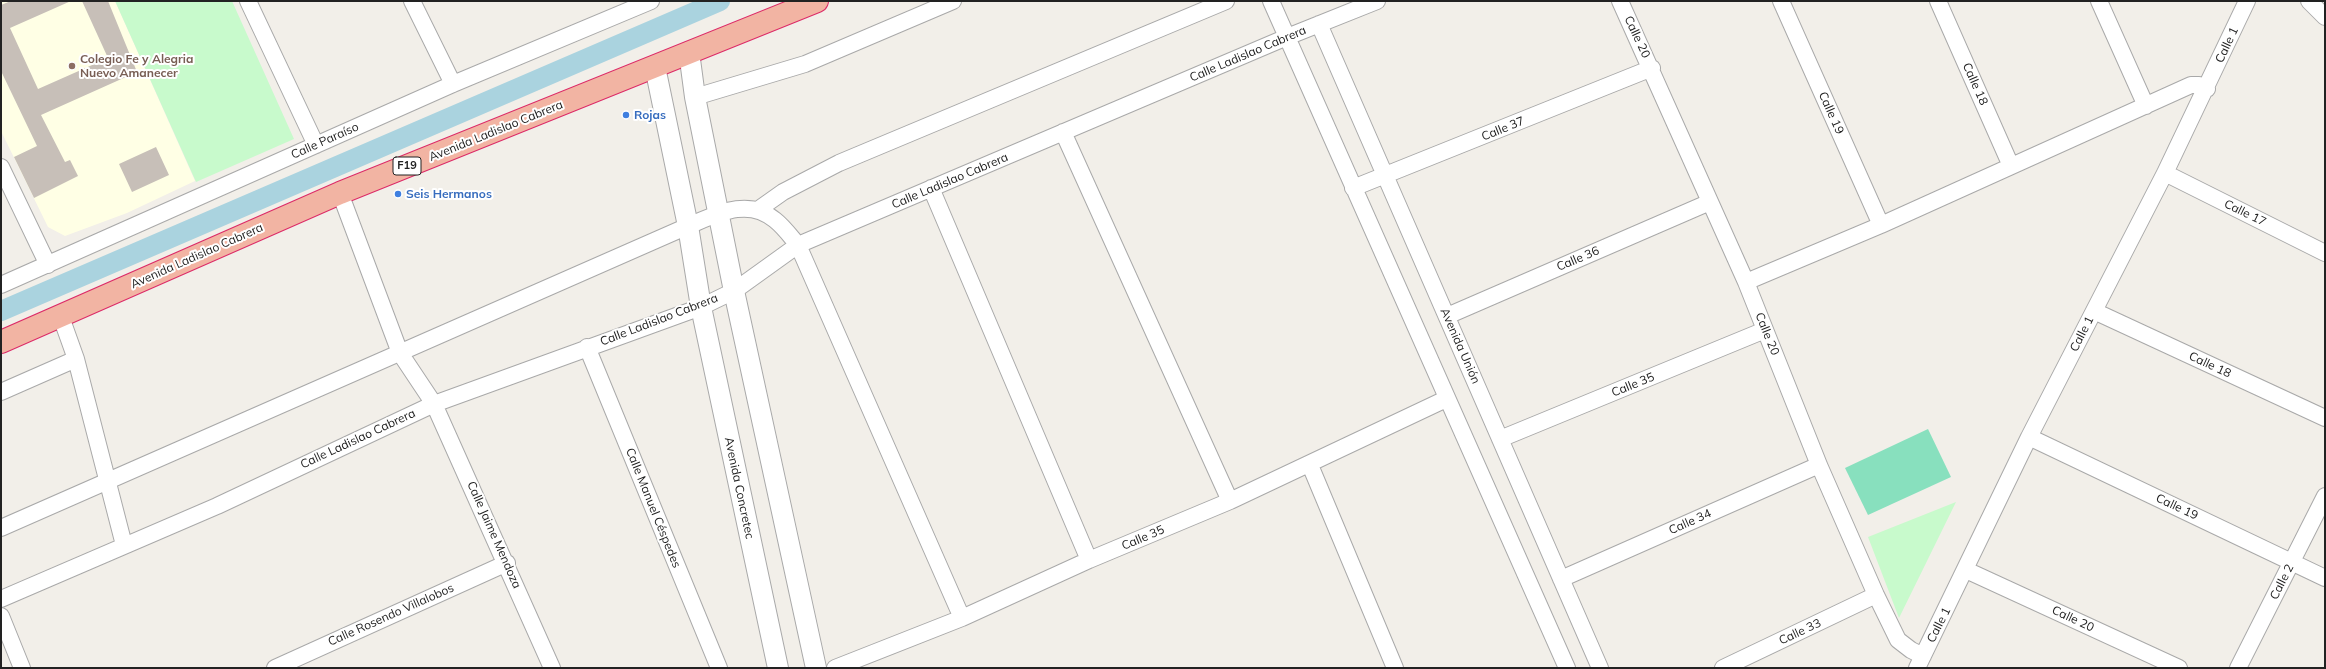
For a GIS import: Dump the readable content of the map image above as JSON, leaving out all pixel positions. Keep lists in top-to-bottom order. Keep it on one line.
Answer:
{"streets":{"highway":["Avenida Ladislao Cabrera","F19"],"street":["Calle 20","Calle 1","Calle Ladislao Cabrera","Calle 18","Calle 19","Calle 37","Calle Paraíso","Calle 17","Calle 36","Avenida Unión","Calle 35","Avenida Concretec","Calle Manuel Céspedes","Calle 34","Calle Jaime Mendoza","Calle 2","Calle Rosendo Villalobos","Calle 33"]},"crossings":[["Calle 20","Calle 1"],["Calle 20","Calle 37"],["Calle 20","Calle 36"],["Calle 20","Calle 35"],["Calle 20","Calle 34"],["Calle 20","Calle 33"],["Calle 1","Calle 18"],["Calle 1","Calle 19"],["Calle 1","Calle 17"],["Calle Ladislao Cabrera","Avenida Unión"],["Calle Ladislao Cabrera","Avenida Concretec"],["Calle Ladislao Cabrera","Calle Manuel Céspedes"],["Calle Ladislao Cabrera","Calle Jaime Mendoza"],["Calle 19","Calle 2"],["Calle 37","Avenida Unión"],["Avenida Ladislao Cabrera","Avenida Concretec"],["Avenida Ladislao Cabrera","Calle Jaime Mendoza"],["Calle 36","Avenida Unión"],["Avenida Unión","Calle 35"],["Avenida Unión","Calle 34"],["Calle Jaime Mendoza","Calle Rosendo Villalobos"]],"places":["Colegio Fe y Alegria Nuevo Amanecer","Rojas","Seis Hermanos"]}
